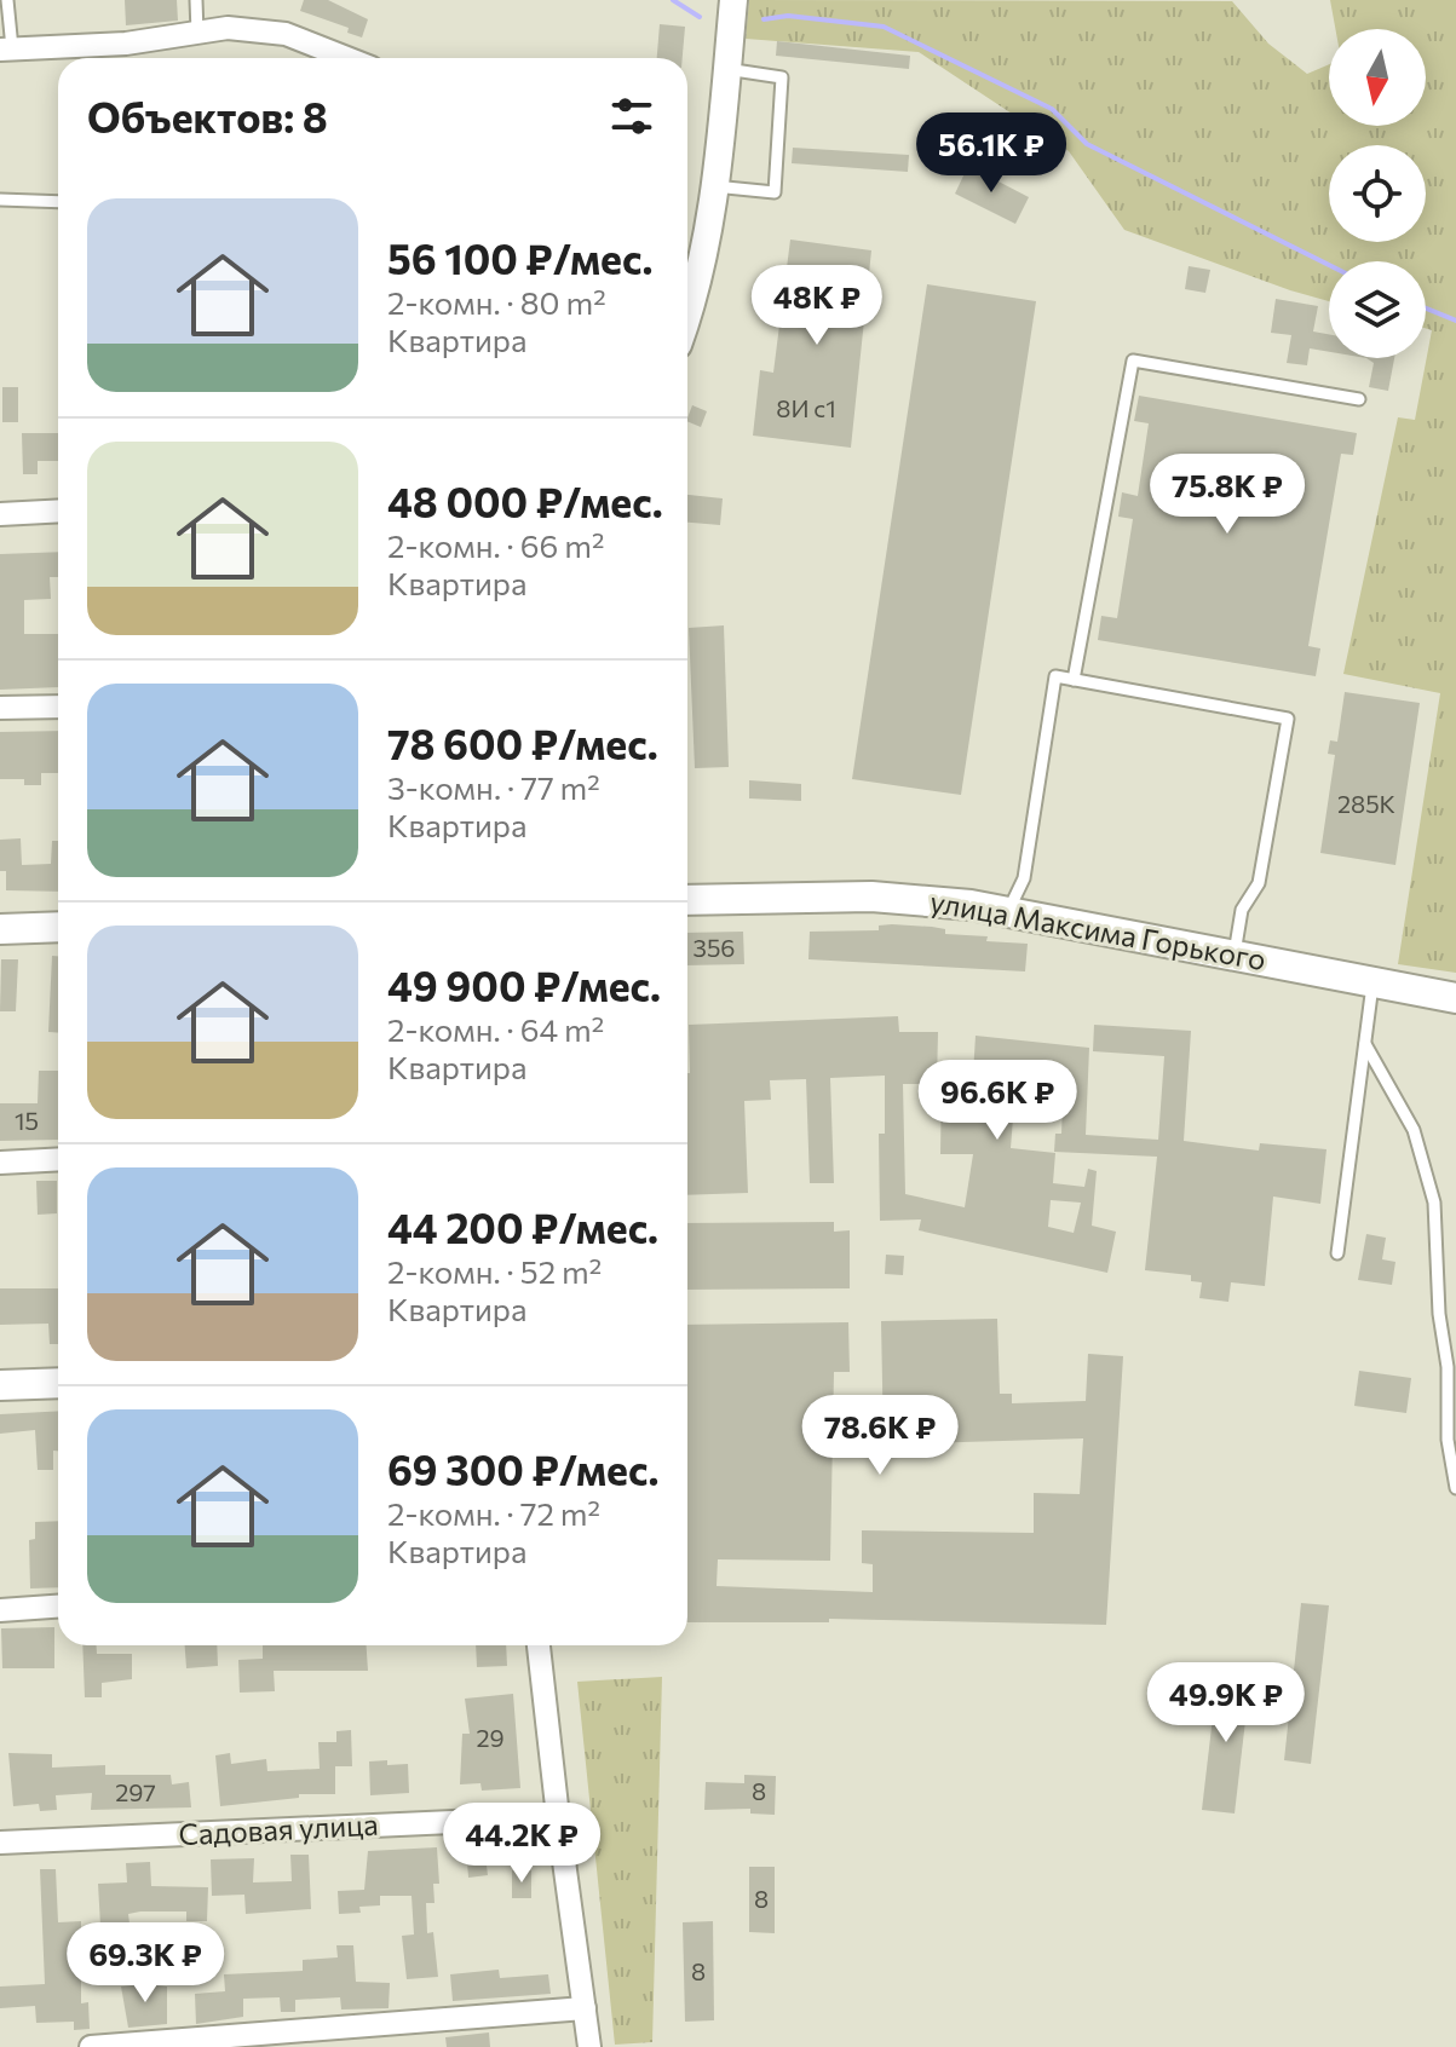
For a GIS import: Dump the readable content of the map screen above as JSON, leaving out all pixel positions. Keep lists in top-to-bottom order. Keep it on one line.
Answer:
{"streets":{"main road":["улица Максима Горького"],"street":["Садовая улица"]},"house_numbers":["8И с1","285К","356","15","29","8","297","8","8"],"north":"bottom","page":{"heading":"Объектов: 8","price":["56.1K ₽","48K ₽","75.8K ₽","96.6K ₽","78.6K ₽","49.9K ₽","44.2K ₽","69.3K ₽"],"list":[{"name":"56 100 ₽/мес.","note":"2-комн. · 80 m² · Квартира"},{"name":"48 000 ₽/мес.","note":"2-комн. · 66 m² · Квартира"},{"name":"78 600 ₽/мес.","note":"3-комн. · 77 m² · Квартира"},{"name":"49 900 ₽/мес.","note":"2-комн. · 64 m² · Квартира"},{"name":"44 200 ₽/мес.","note":"2-комн. · 52 m² · Квартира"},{"name":"69 300 ₽/мес.","note":"2-комн. · 72 m² · Квартира"}]}}
